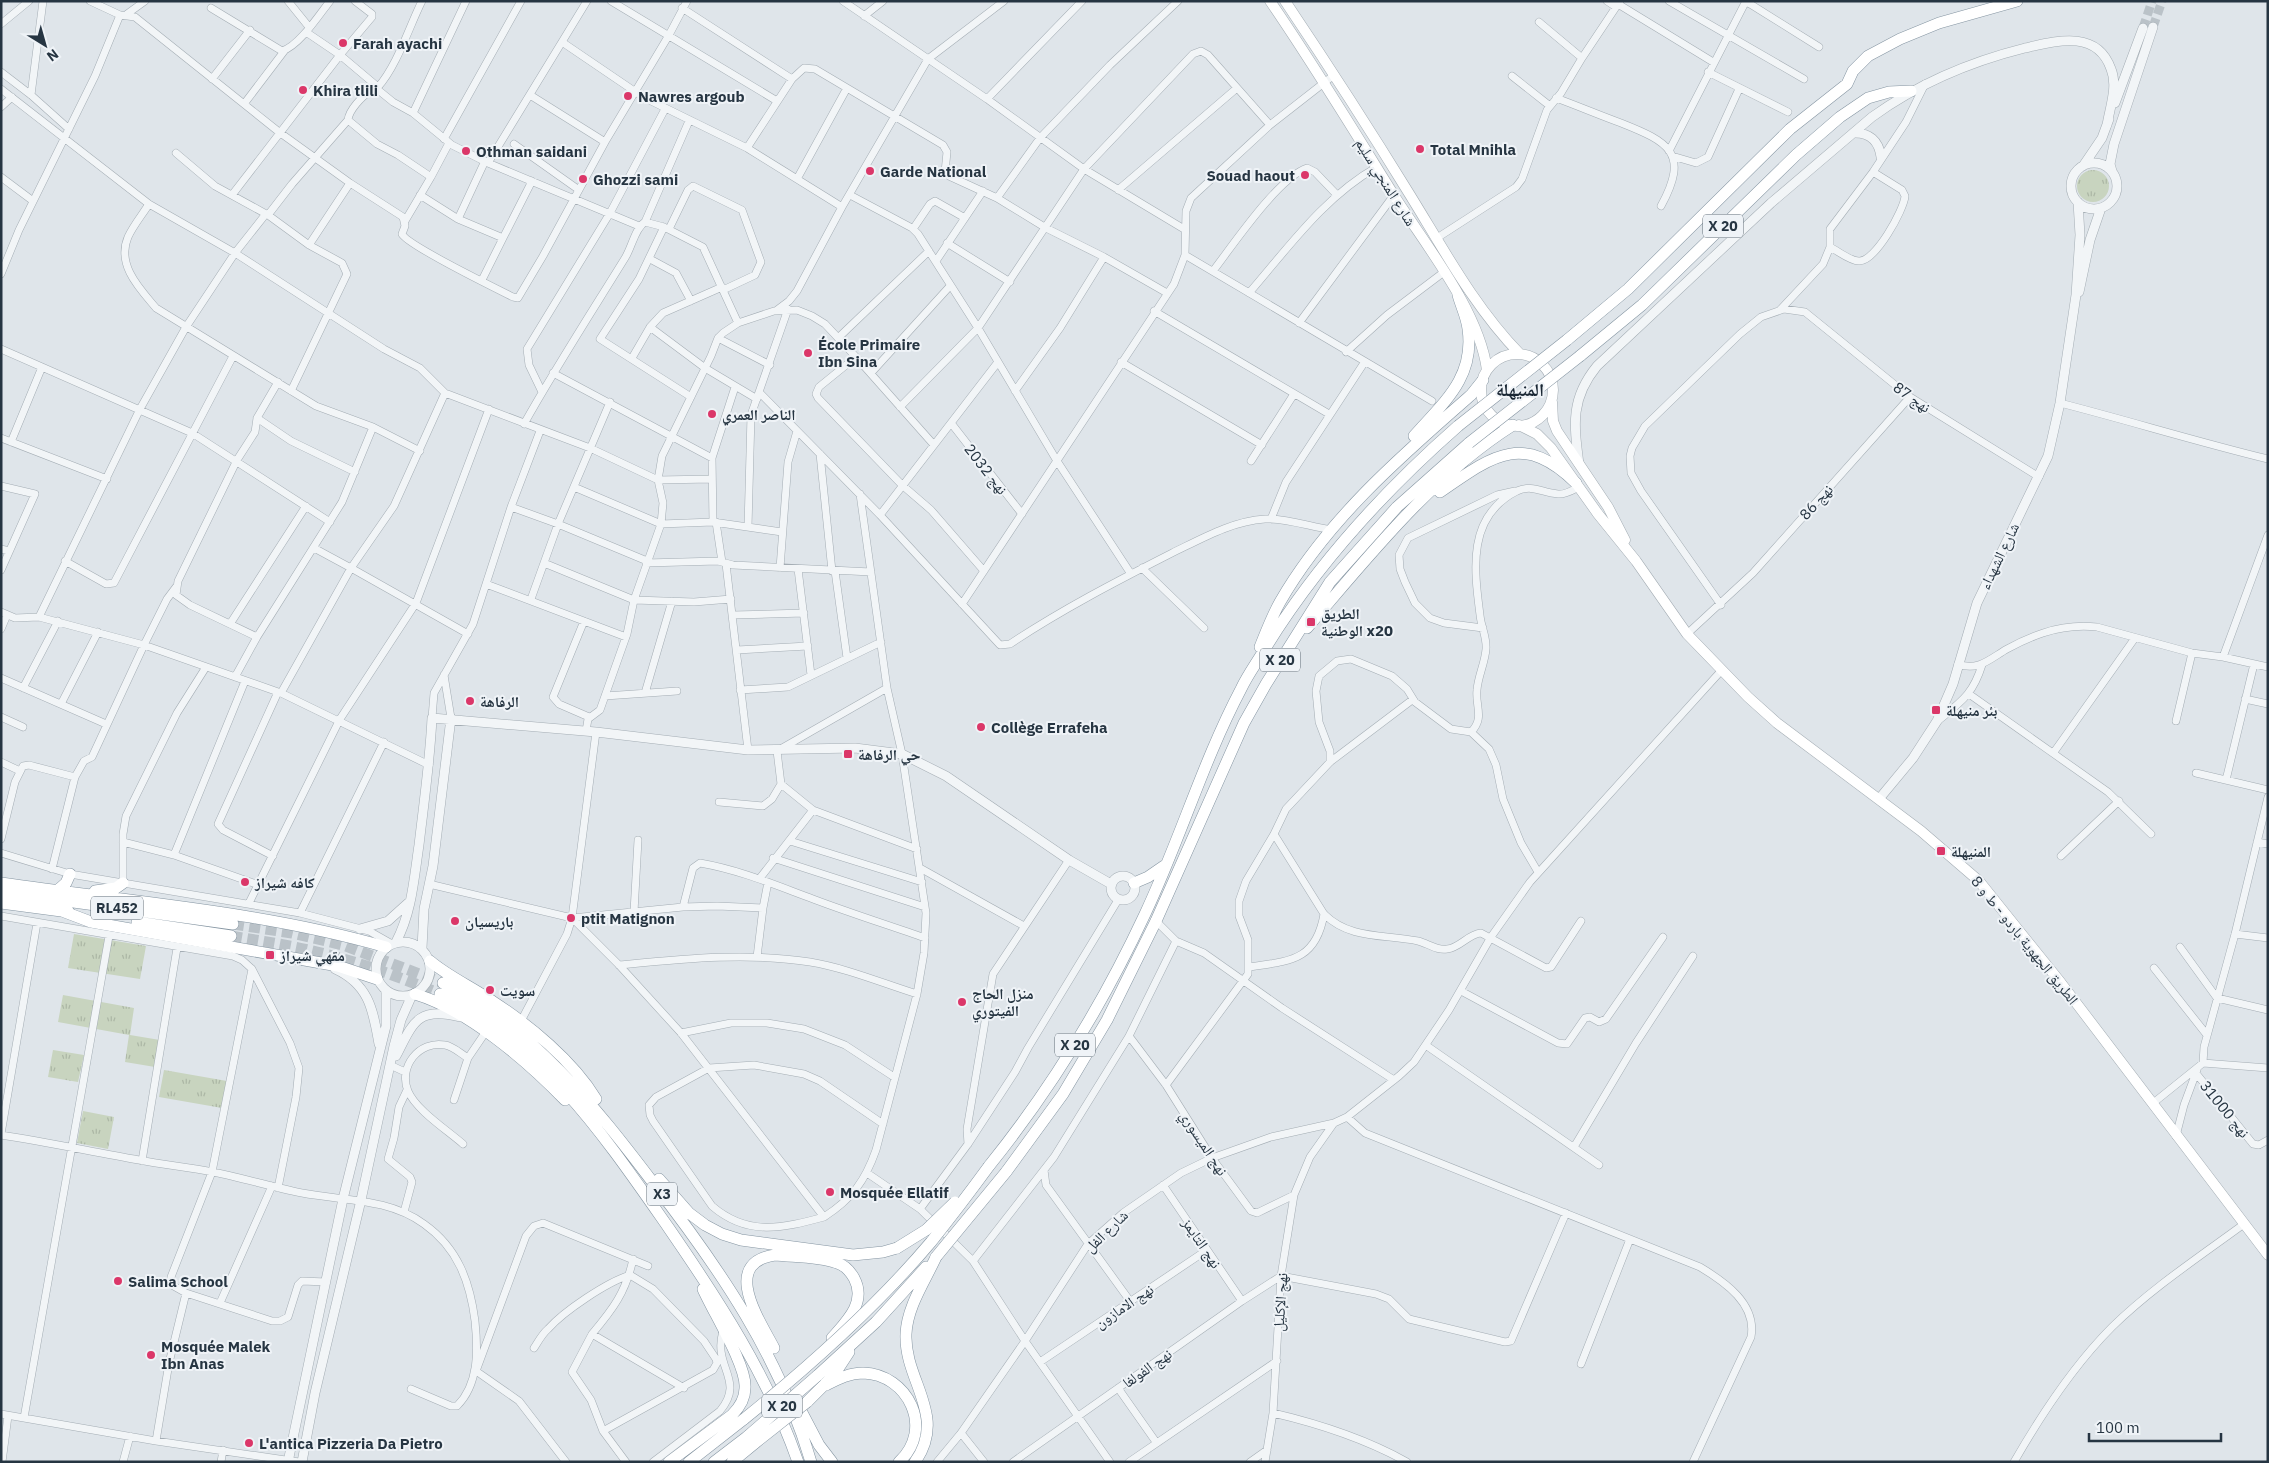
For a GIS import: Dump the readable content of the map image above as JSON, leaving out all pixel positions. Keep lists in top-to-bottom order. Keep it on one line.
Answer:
{"streets":{"highway":["X 20","RL452","X3"],"main road":["شارع المنجي سليم","الطريق الجهوية باردو - ط و 8"],"street":["نهج 87","نهج 2032","نهج 86","شارع الشهداء","نهج 31000","نهج الميسوري","شارع الفل","نهج التايمز","نهج الإكليل","نهج الامازون","نهج الفولغا"]},"crossings":[["شارع المنجي سليم","X 20"],["شارع المنجي سليم","الطريق الجهوية باردو - ط و 8"],["X 20","الطريق الجهوية باردو - ط و 8"],["نهج 87","نهج 86"],["نهج 87","شارع الشهداء"],["نهج 86","الطريق الجهوية باردو - ط و 8"],["شارع الشهداء","الطريق الجهوية باردو - ط و 8"],["الطريق الجهوية باردو - ط و 8","شارع الفل"],["نهج الميسوري","شارع الفل"],["نهج الميسوري","نهج الإكليل"],["شارع الفل","نهج التايمز"],["شارع الفل","نهج الإكليل"],["نهج التايمز","نهج الامازون"],["نهج التايمز","نهج الفولغا"],["نهج الإكليل","نهج الفولغا"]],"districts":["المنيهلة"],"places":{"other":["Farah ayachi","Khira tlili","Nawres argoub","Total Mnihla","Othman saidani","Garde National","Souad haout","Ghozzi sami","École Primaire Ibn Sina","الناصر العمري","الرفاهة","Collège Errafeha","کافه شيراز","ptit Matignon","باريسيان","سويت","منزل الحاج الفيتوري","Mosquée Ellatif","Salima School","Mosquée Malek Ibn Anas","L'antica Pizzeria Da Pietro"],"transit":["الطريق الوطنية x20","بئر منيهلة","حي الرفاهة","المنيهلة","مقهي شيراز"]},"scale_bar":"100 m","north":"bottom right"}
